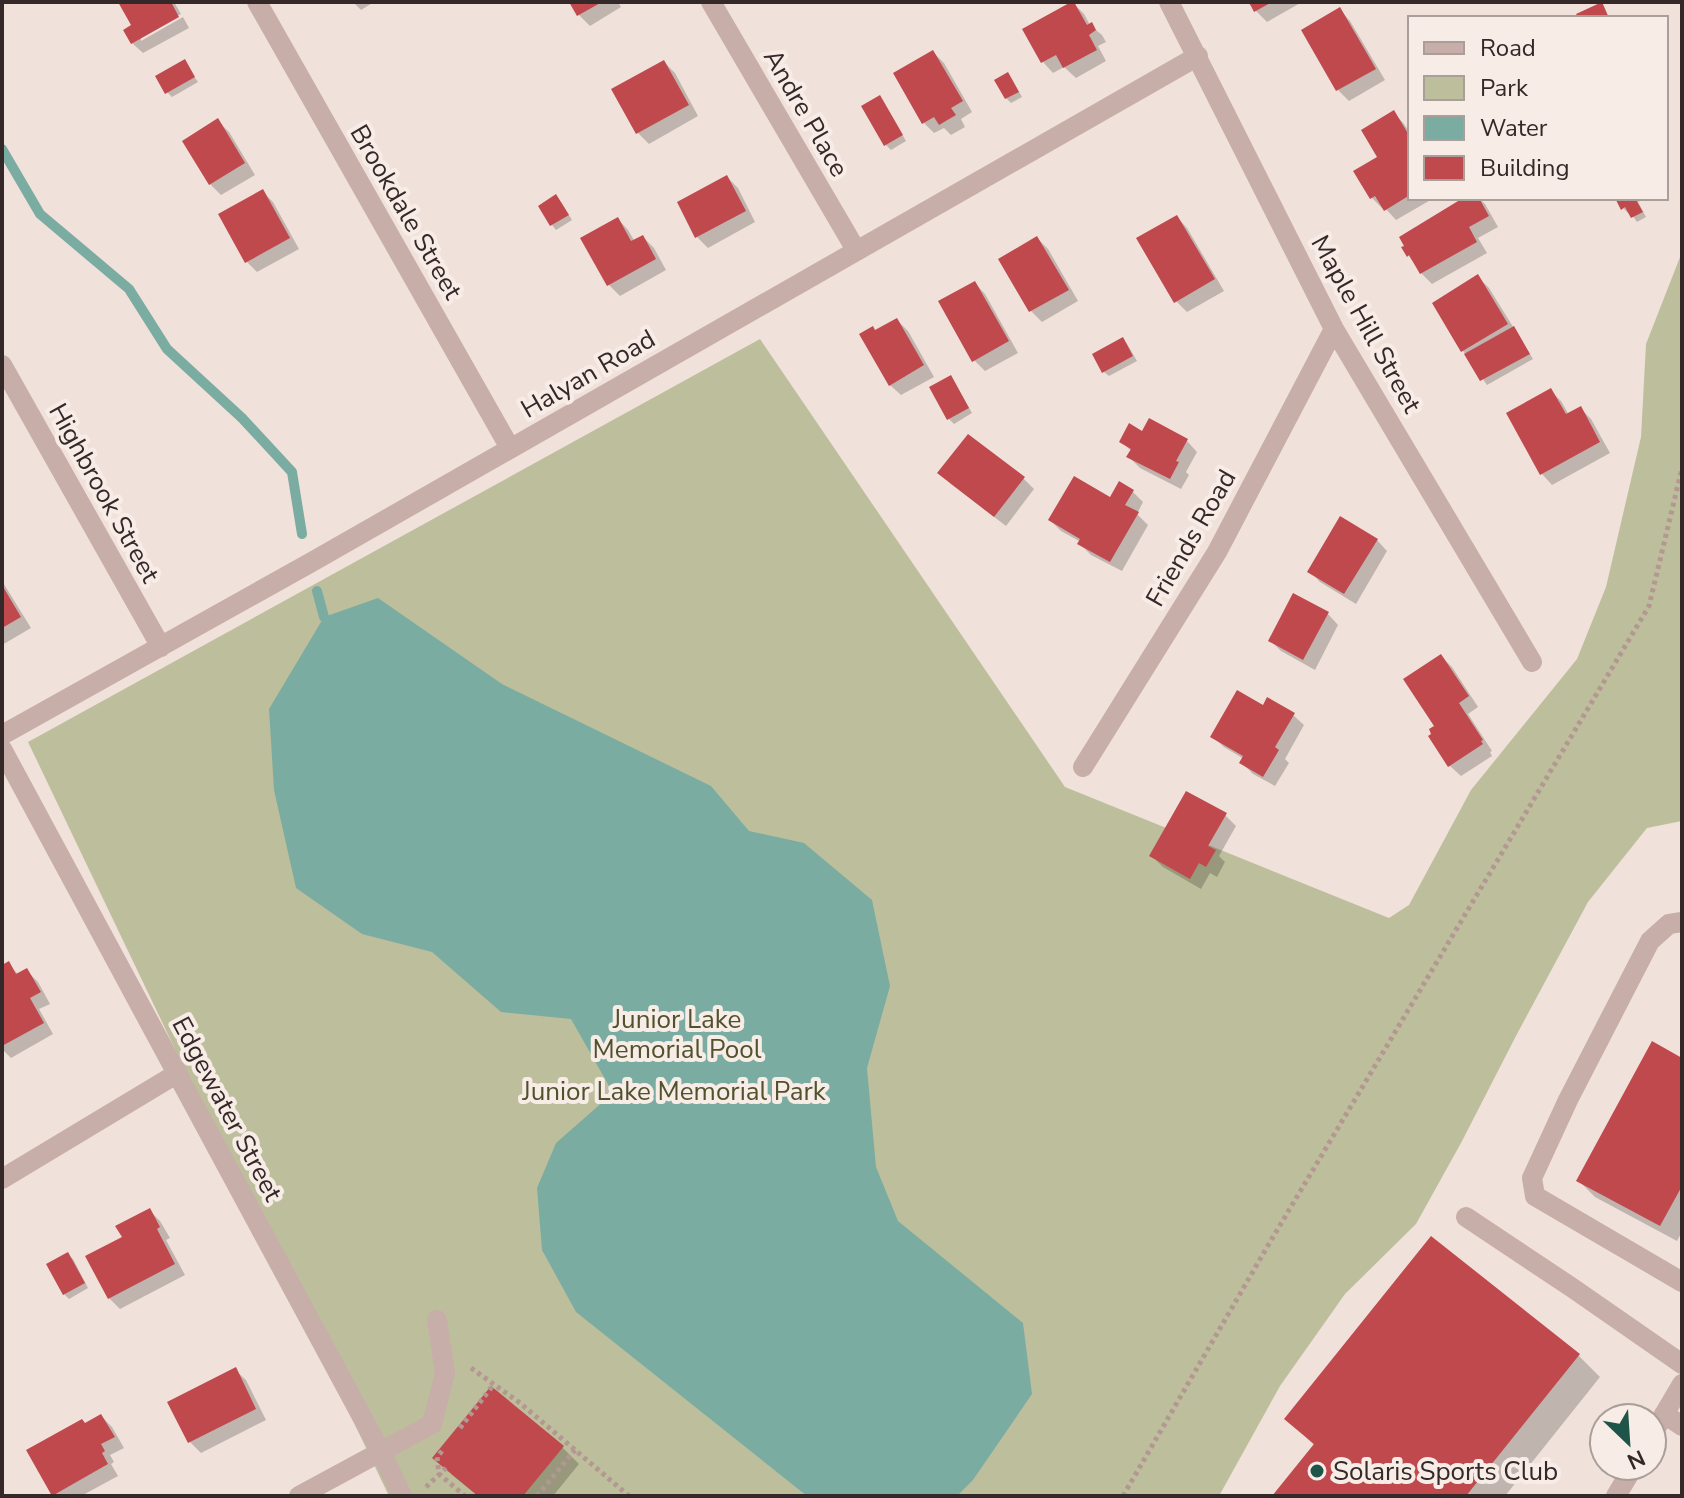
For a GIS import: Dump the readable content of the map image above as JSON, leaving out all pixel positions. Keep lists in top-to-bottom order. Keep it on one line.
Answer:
{"streets":{"street":["Andre Place","Brookdale Street","Maple Hill Street","Halyan Road","Highbrook Street","Friends Road","Edgewater Street"]},"crossings":[["Andre Place","Halyan Road"],["Brookdale Street","Halyan Road"],["Maple Hill Street","Halyan Road"],["Maple Hill Street","Friends Road"],["Halyan Road","Highbrook Street"]],"parks":["Junior Lake Memorial Pool","Junior Lake Memorial Park"],"places":["Solaris Sports Club"],"legend":["Road","Park","Water","Building"],"north":"bottom right"}
